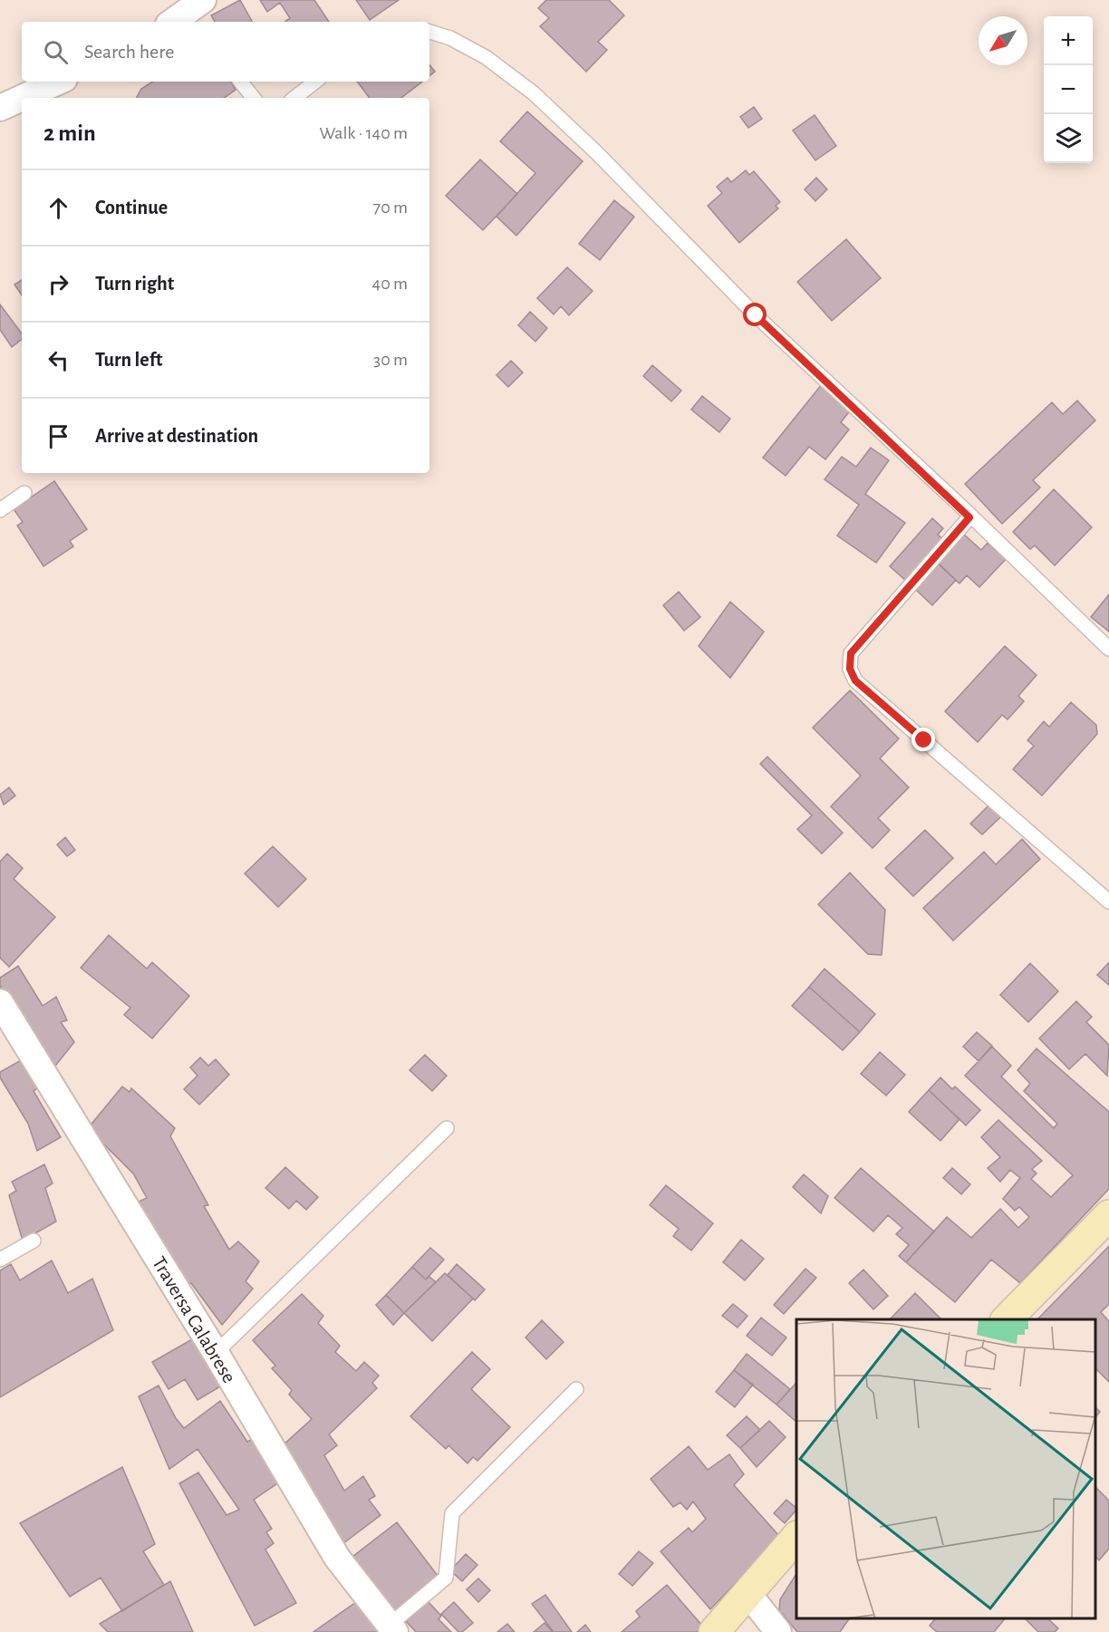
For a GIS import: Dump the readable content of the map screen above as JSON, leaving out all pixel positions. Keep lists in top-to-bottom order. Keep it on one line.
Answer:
{"streets":{"street":["Traversa Calabrese"]},"north":"bottom left","page":{"map_buttons":["+","−"],"search":"Search here","heading":["2 min","Walk · 140 m"],"list":[["Continue","70 m"],["Turn right","40 m"],["Turn left","30 m"],"Arrive at destination"]}}
